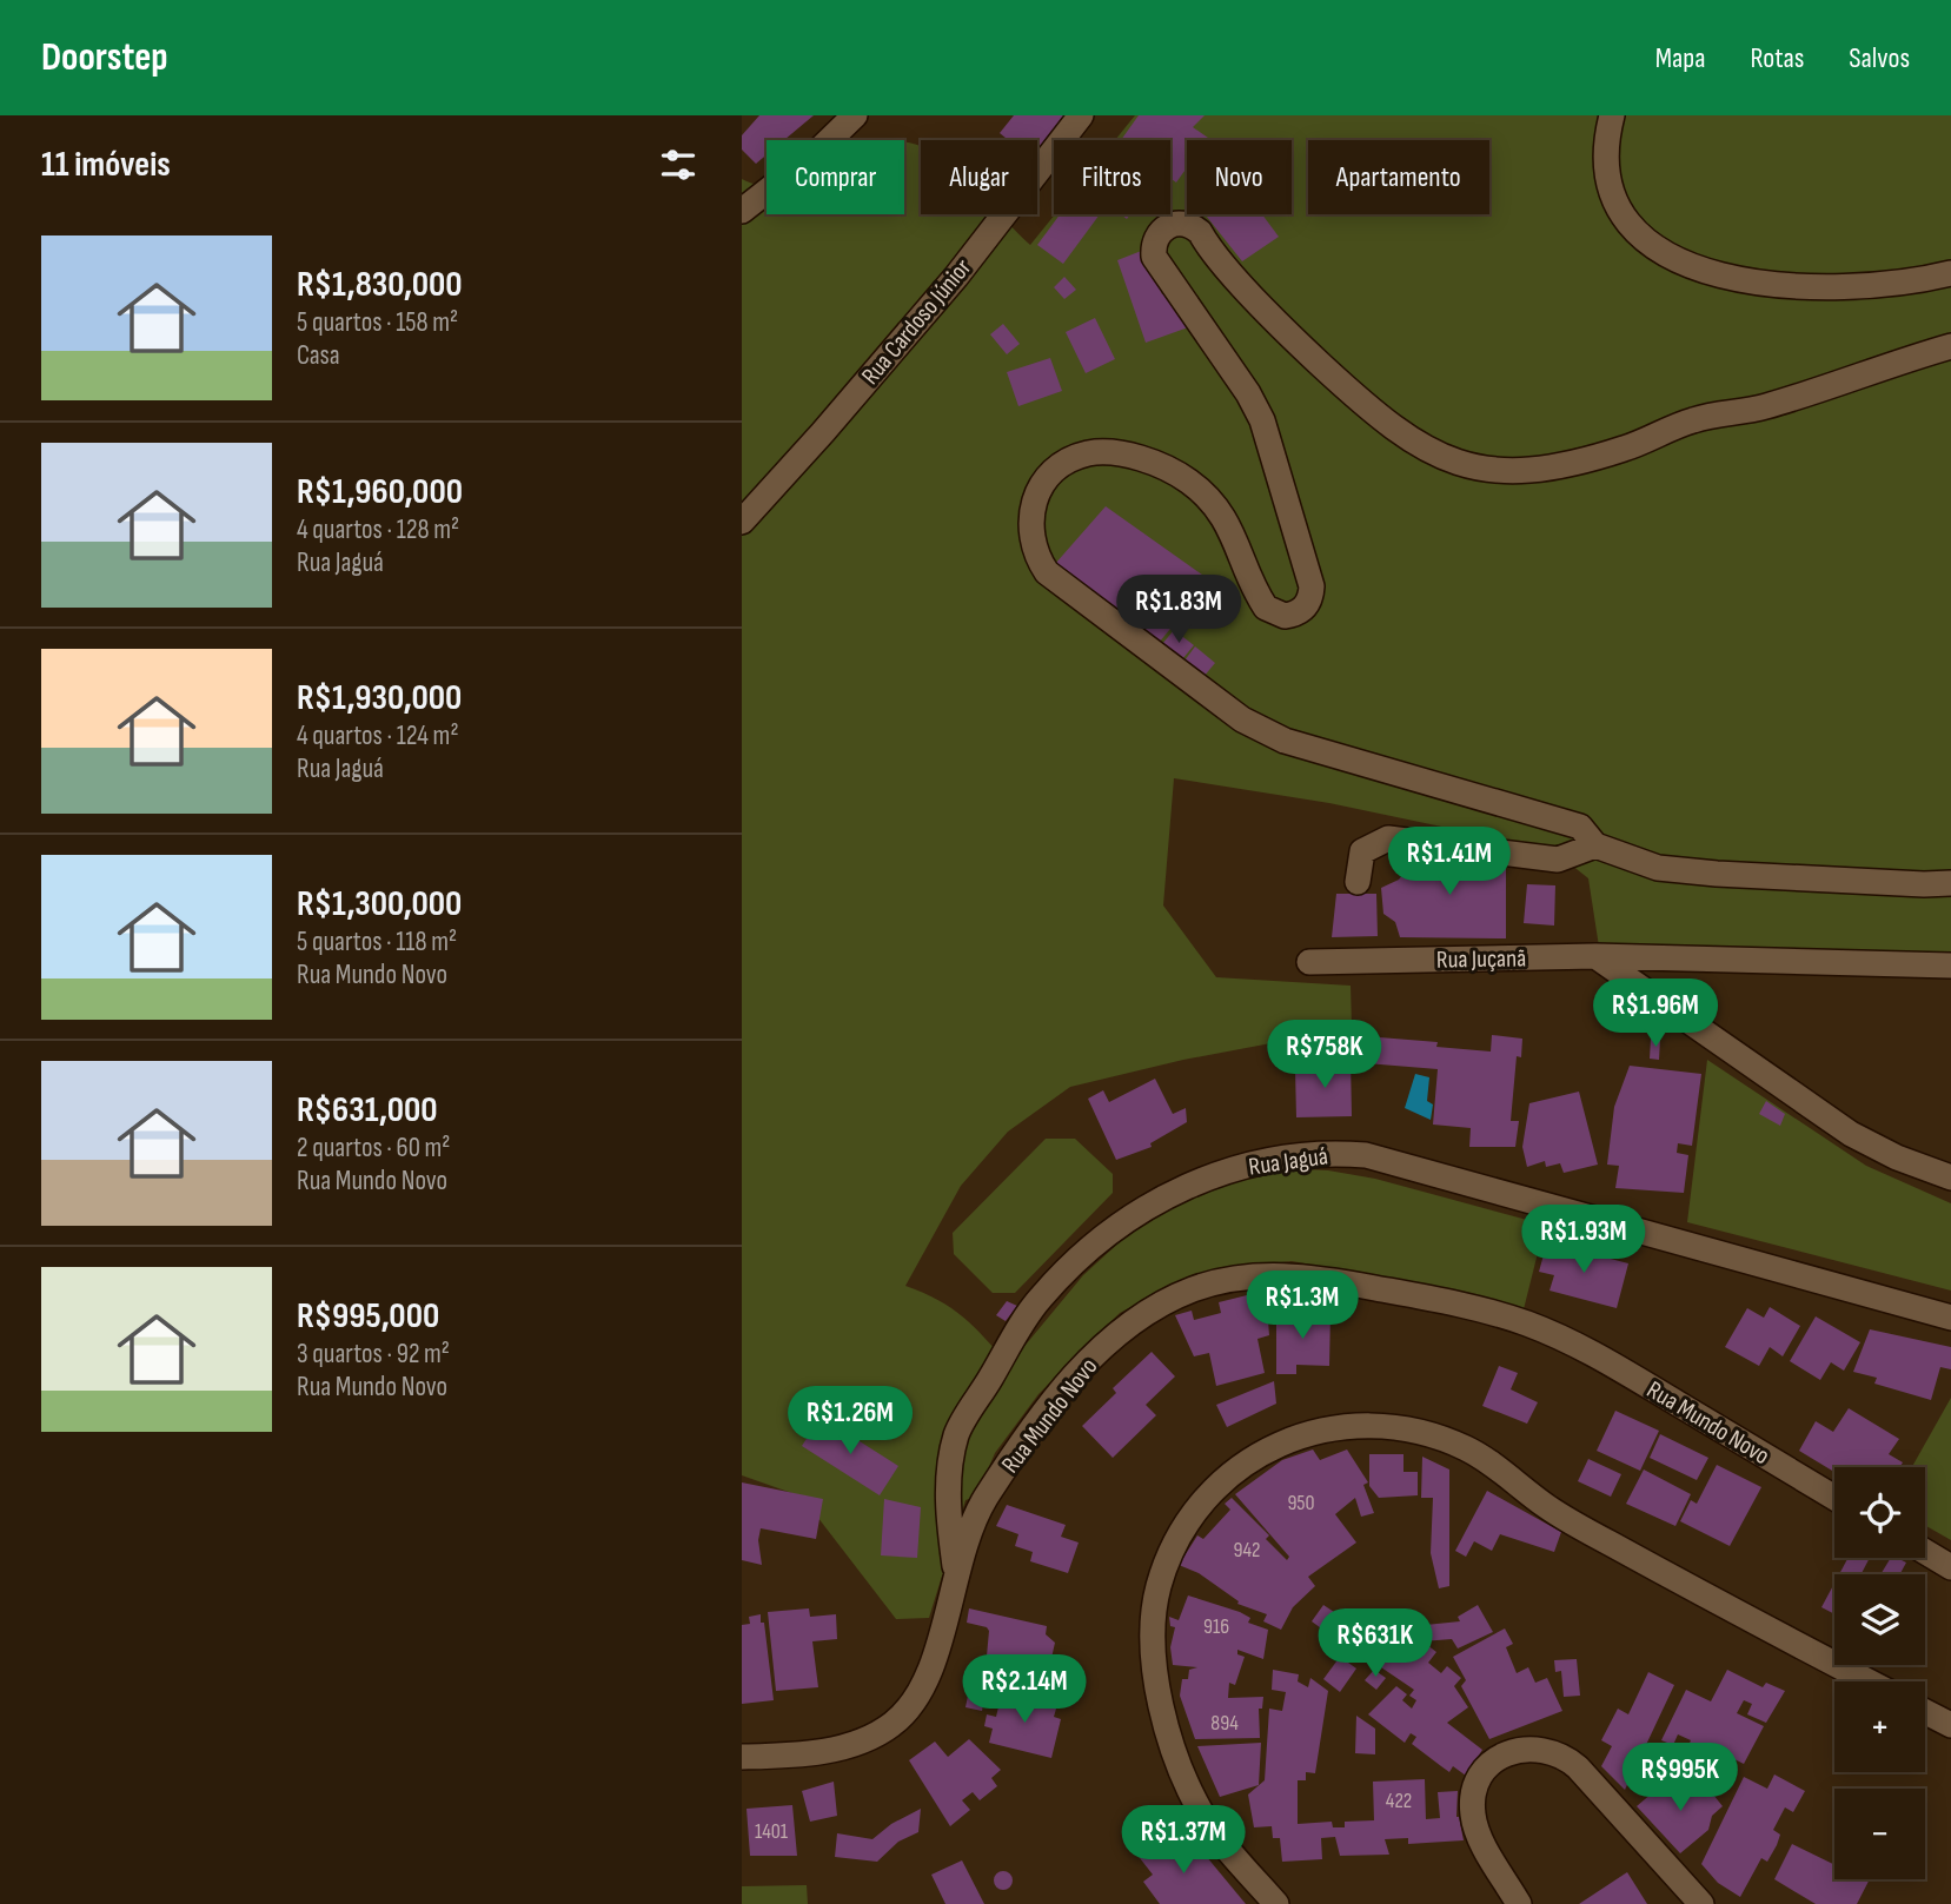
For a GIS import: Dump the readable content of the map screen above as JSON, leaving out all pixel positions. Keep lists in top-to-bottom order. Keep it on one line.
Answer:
{"streets":{"street":["Rua Cardoso Júnior","Rua Juçanã","Rua Jaguá","Rua Mundo Novo"]},"crossings":[["Rua Jaguá","Rua Mundo Novo"]],"house_numbers":["950","942","916","894","422","1401"],"page":{"header":"Doorstep","nav":["Mapa","Rotas","Salvos"],"heading":"11 imóveis","chip":["Comprar","Alugar","Filtros","Novo","Apartamento"],"list":[{"name":"R$1,830,000","note":"5 quartos · 158 m² · Casa"},{"name":"R$1,960,000","note":"4 quartos · 128 m² · Rua Jaguá"},{"name":"R$1,930,000","note":"4 quartos · 124 m² · Rua Jaguá"},{"name":"R$1,300,000","note":"5 quartos · 118 m² · Rua Mundo Novo"},{"name":"R$631,000","note":"2 quartos · 60 m² · Rua Mundo Novo"},{"name":"R$995,000","note":"3 quartos · 92 m² · Rua Mundo Novo"}],"price":["R$1.83M","R$1.41M","R$1.96M","R$758K","R$1.93M","R$1.3M","R$1.26M","R$631K","R$2.14M","R$995K","R$1.37M"],"map_buttons":["+","−"]}}
